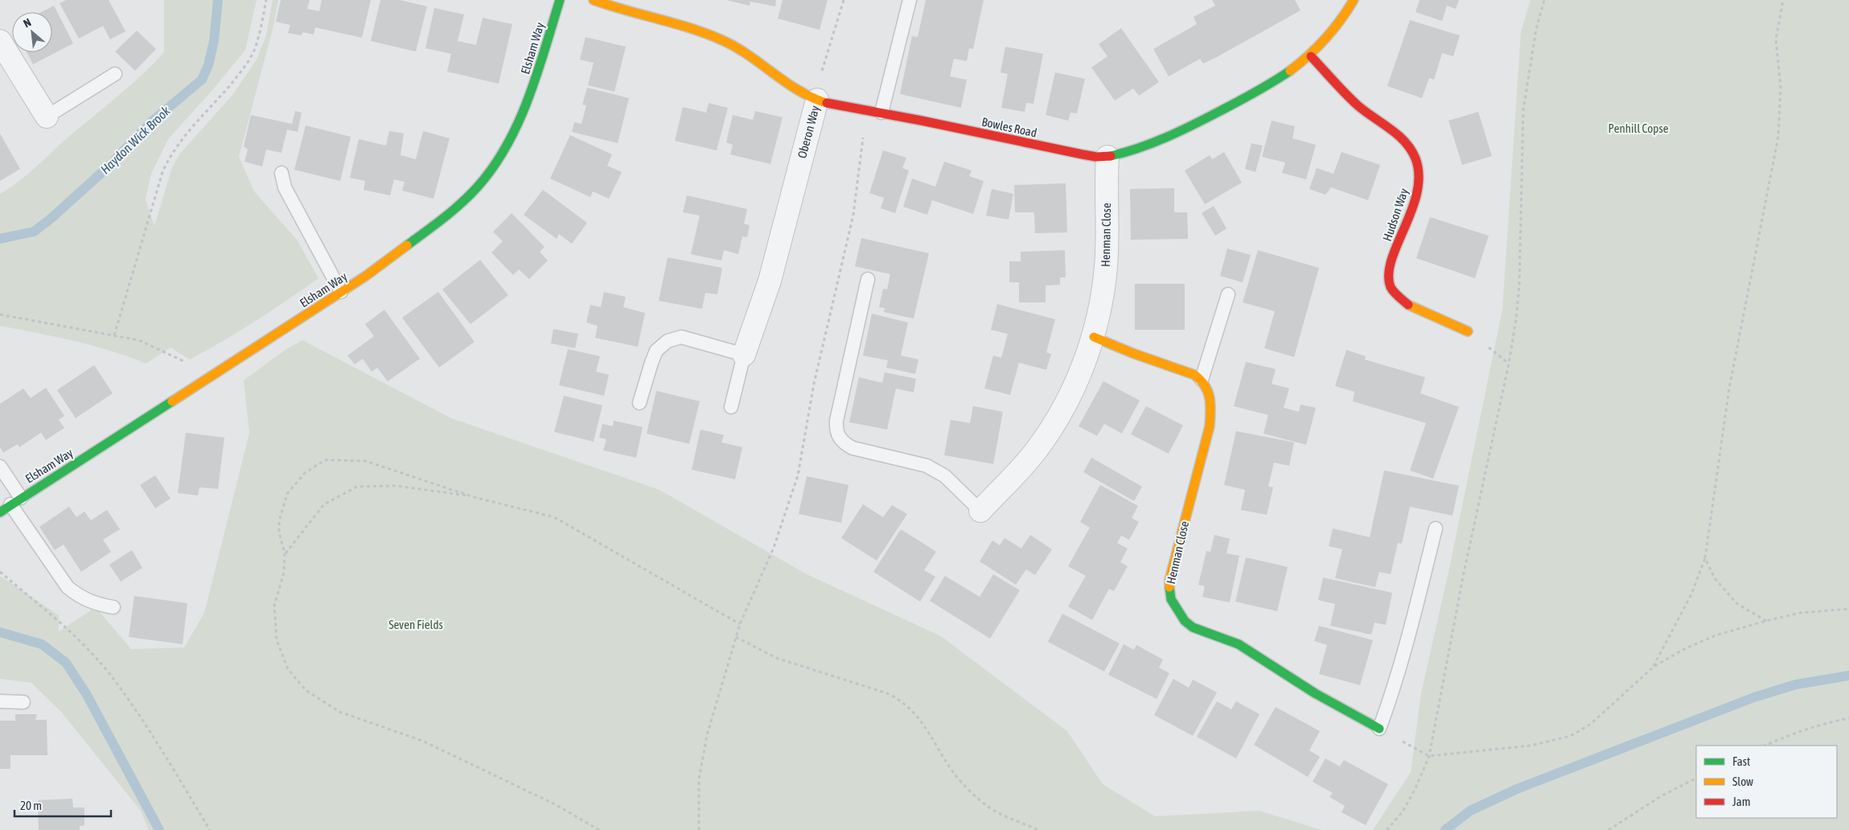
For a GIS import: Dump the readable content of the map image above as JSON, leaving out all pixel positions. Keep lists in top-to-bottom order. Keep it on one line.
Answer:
{"streets":{"street":["Elsham Way","Bowles Road","Oberon Way","Hudson Way","Henman Close"]},"crossings":[["Bowles Road","Oberon Way"],["Bowles Road","Hudson Way"],["Bowles Road","Henman Close"]],"water":["Haydon Wick Brook"],"parks":["Penhill Copse","Seven Fields"],"legend":["Fast","Slow","Jam"],"scale_bar":"20 m","north":"top left"}
